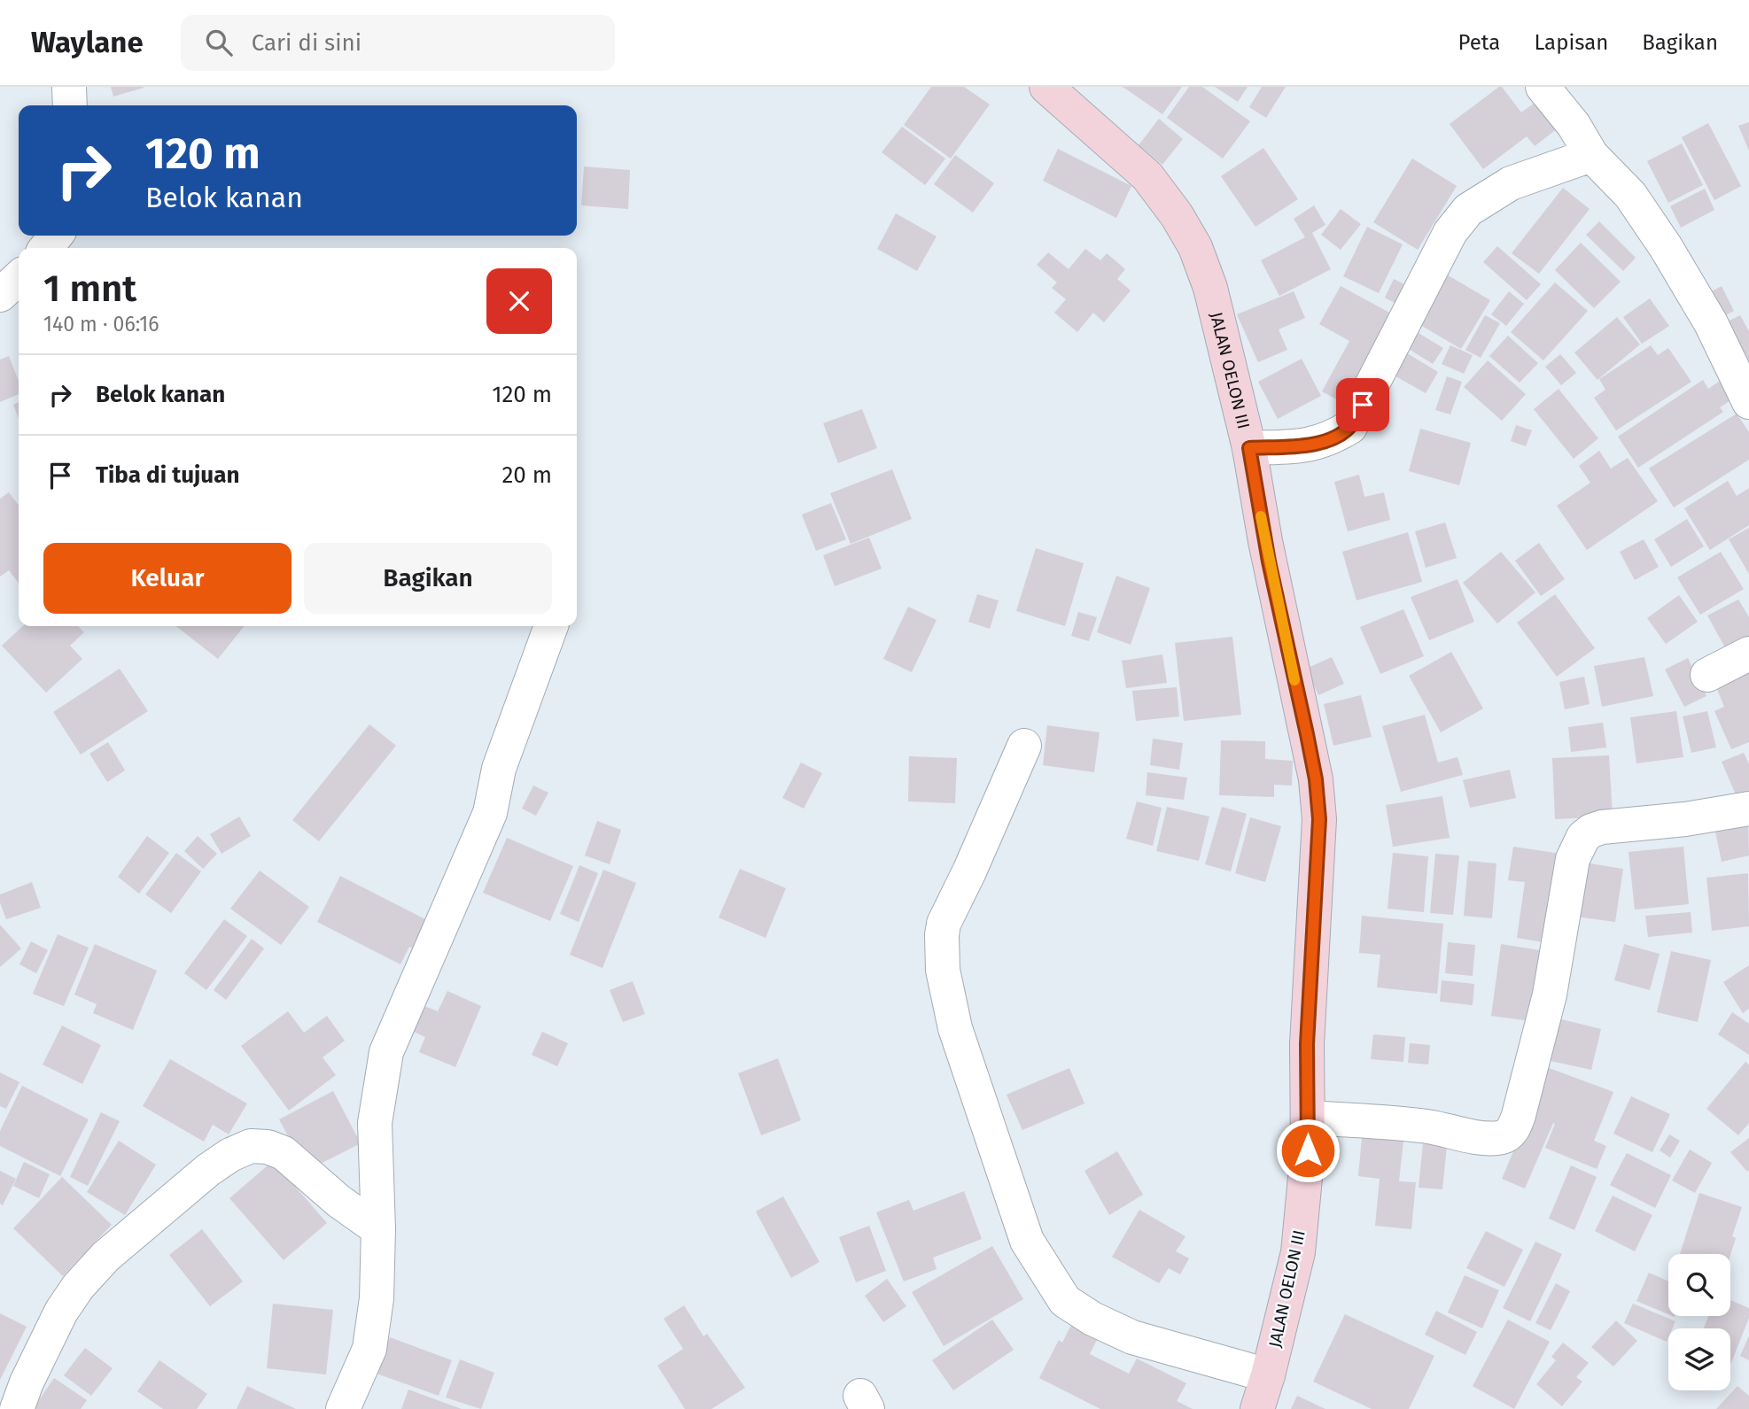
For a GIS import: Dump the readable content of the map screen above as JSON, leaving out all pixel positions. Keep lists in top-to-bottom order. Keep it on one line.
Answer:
{"streets":{"street":["JALAN OELON III"]},"page":{"header":"Waylane","search":"Cari di sini","nav":["Peta","Lapisan","Bagikan"],"turn":["120 m","Belok kanan"],"heading":["1 mnt","140 m · 06:16"],"list":[{"name":"Belok kanan","value":"120 m"},{"name":"Tiba di tujuan","value":"20 m"}],"buttons":["Keluar","Bagikan"]}}
